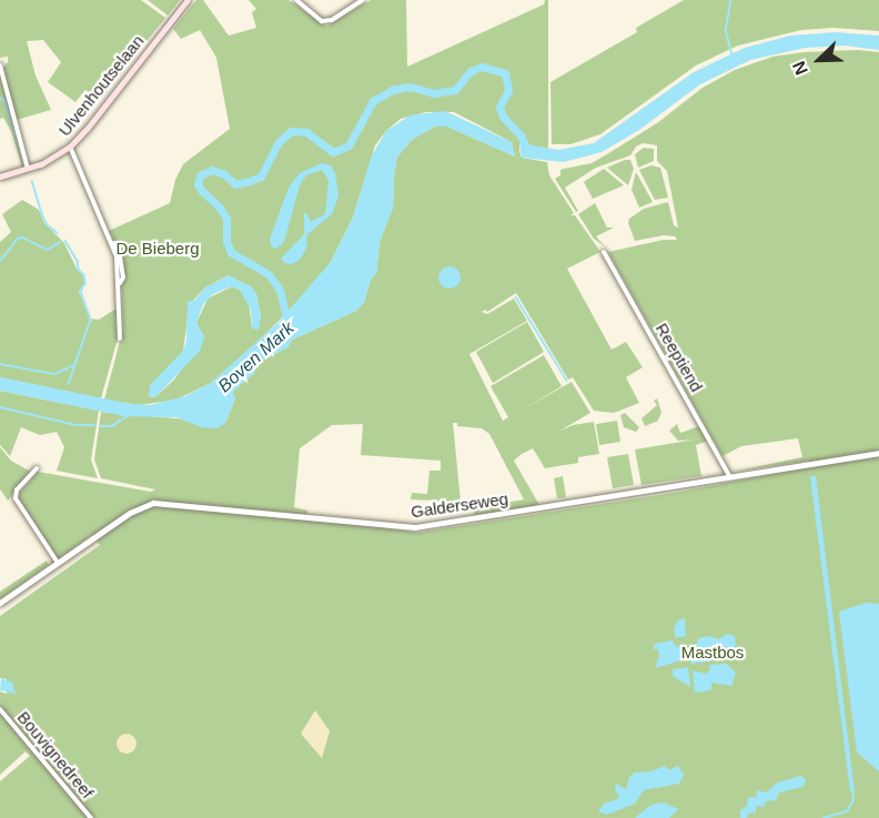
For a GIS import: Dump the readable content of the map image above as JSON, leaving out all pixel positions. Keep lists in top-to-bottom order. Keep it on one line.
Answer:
{"streets":{"main road":["Ulvenhoutselaan"],"street":["Reeptiend","Galderseweg","Bouvignedreef"]},"crossings":[["Reeptiend","Galderseweg"]],"water":["Boven Mark"],"parks":["De Bieberg","Mastbos"],"north":"bottom left"}
